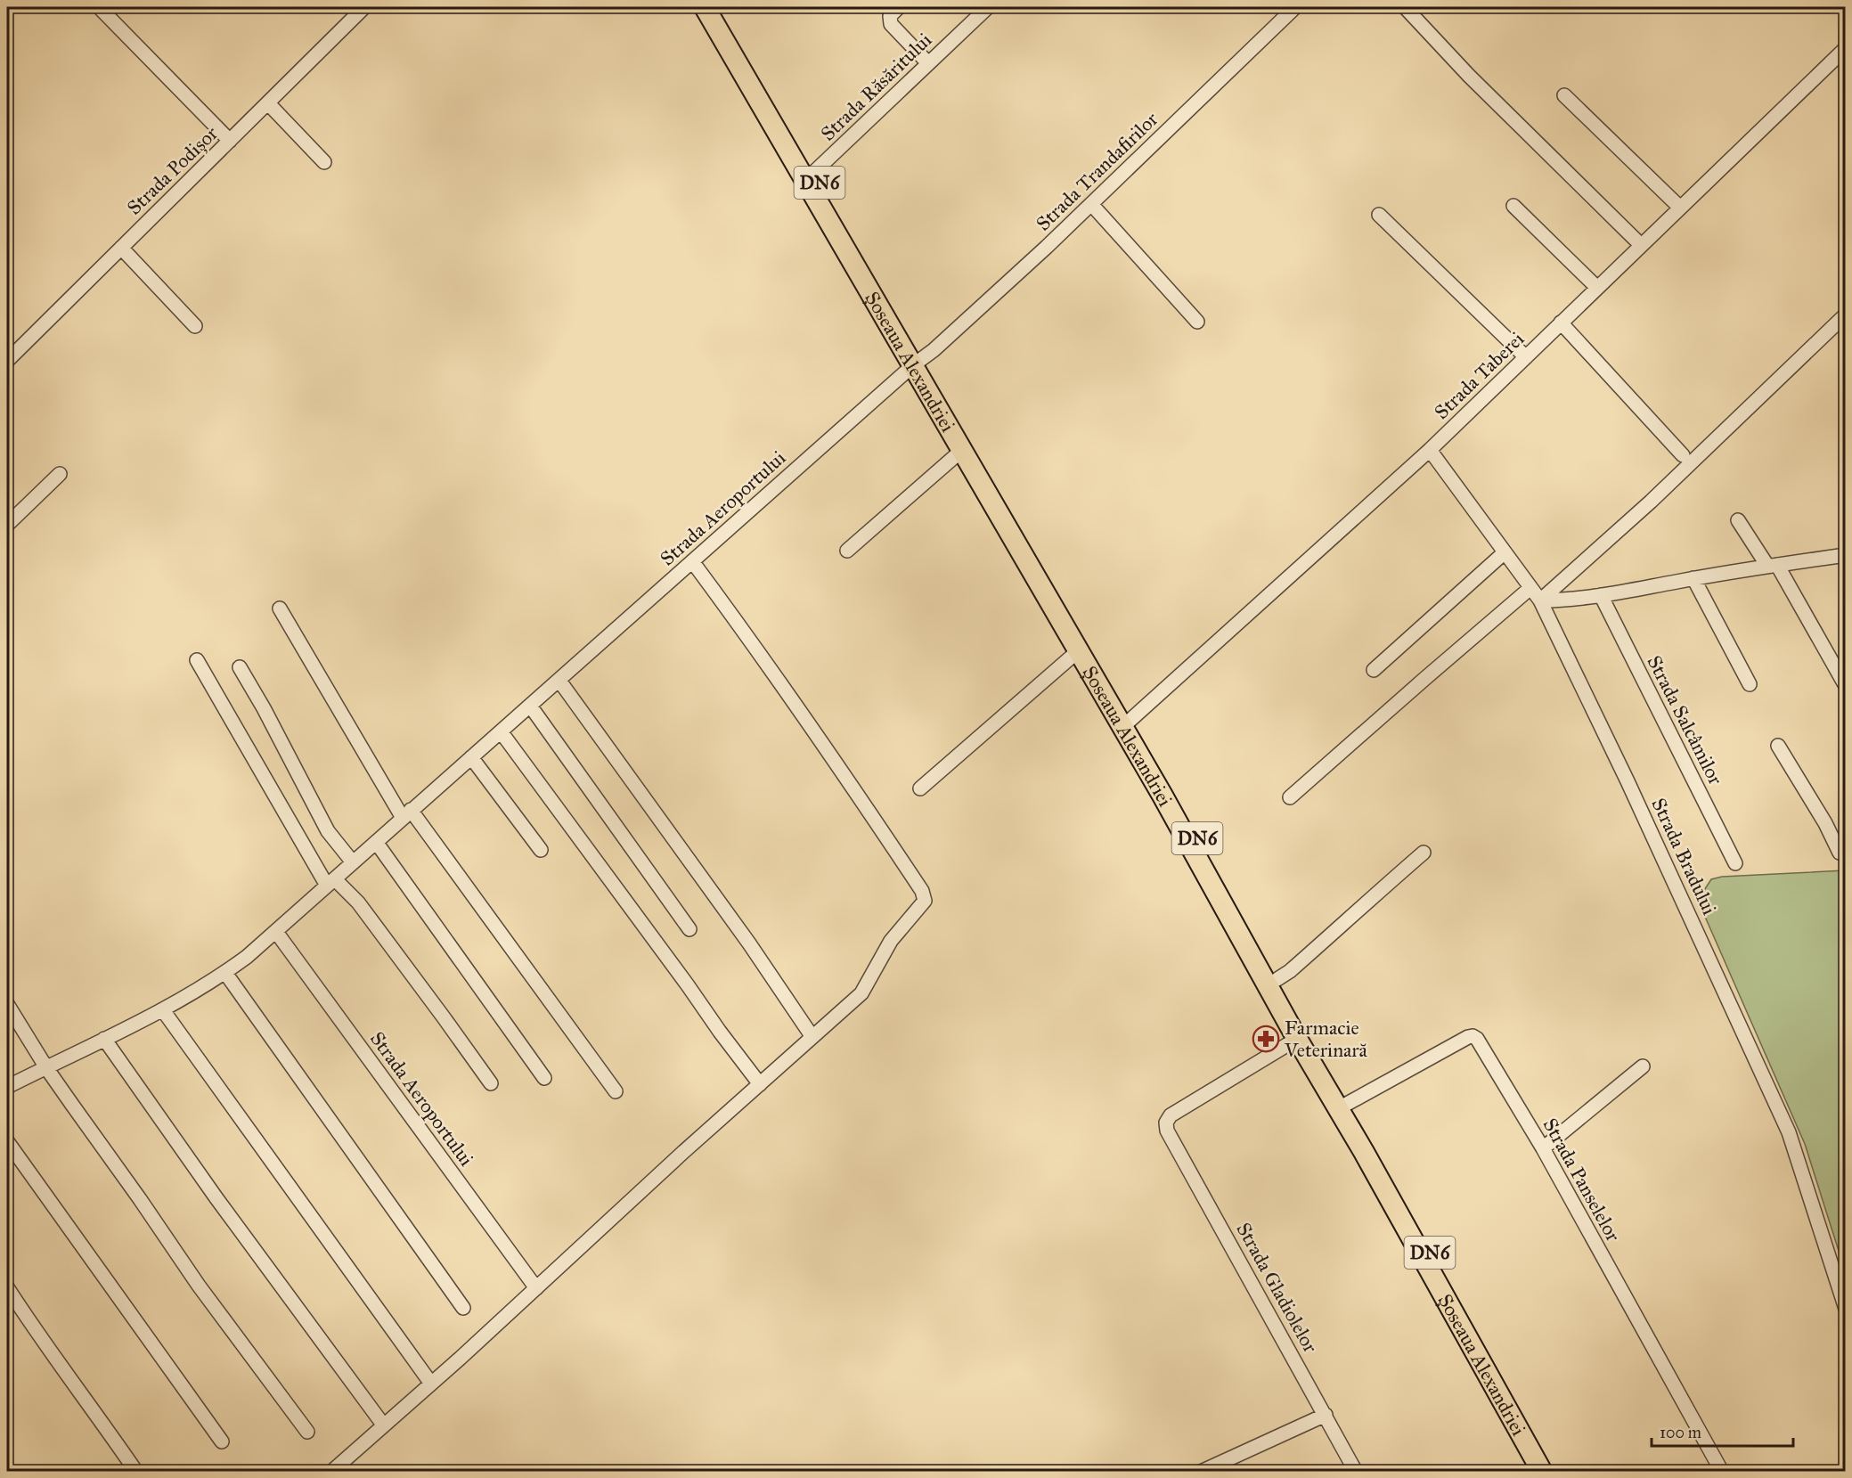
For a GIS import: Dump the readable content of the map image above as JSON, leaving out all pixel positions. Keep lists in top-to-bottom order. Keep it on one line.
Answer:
{"streets":{"highway":["DN6","Șoseaua Alexandriei"],"street":["Strada Răsăritului","Strada Podișor","Strada Trandafirilor","Strada Taberei","Strada Aeroportului","Strada Salcâmilor","Strada Bradului","Strada Panselelor","Strada Gladiolelor"]},"crossings":[["Strada Răsăritului","Șoseaua Alexandriei"],["Strada Trandafirilor","Șoseaua Alexandriei"],["Strada Trandafirilor","Strada Aeroportului"],["Șoseaua Alexandriei","Strada Taberei"],["Șoseaua Alexandriei","Strada Aeroportului"],["Șoseaua Alexandriei","Strada Panselelor"],["Șoseaua Alexandriei","Strada Gladiolelor"],["Strada Taberei","Strada Bradului"]],"places":{"pharmacy":["Farmacie Veterinară"]},"scale_bar":"100 m"}
